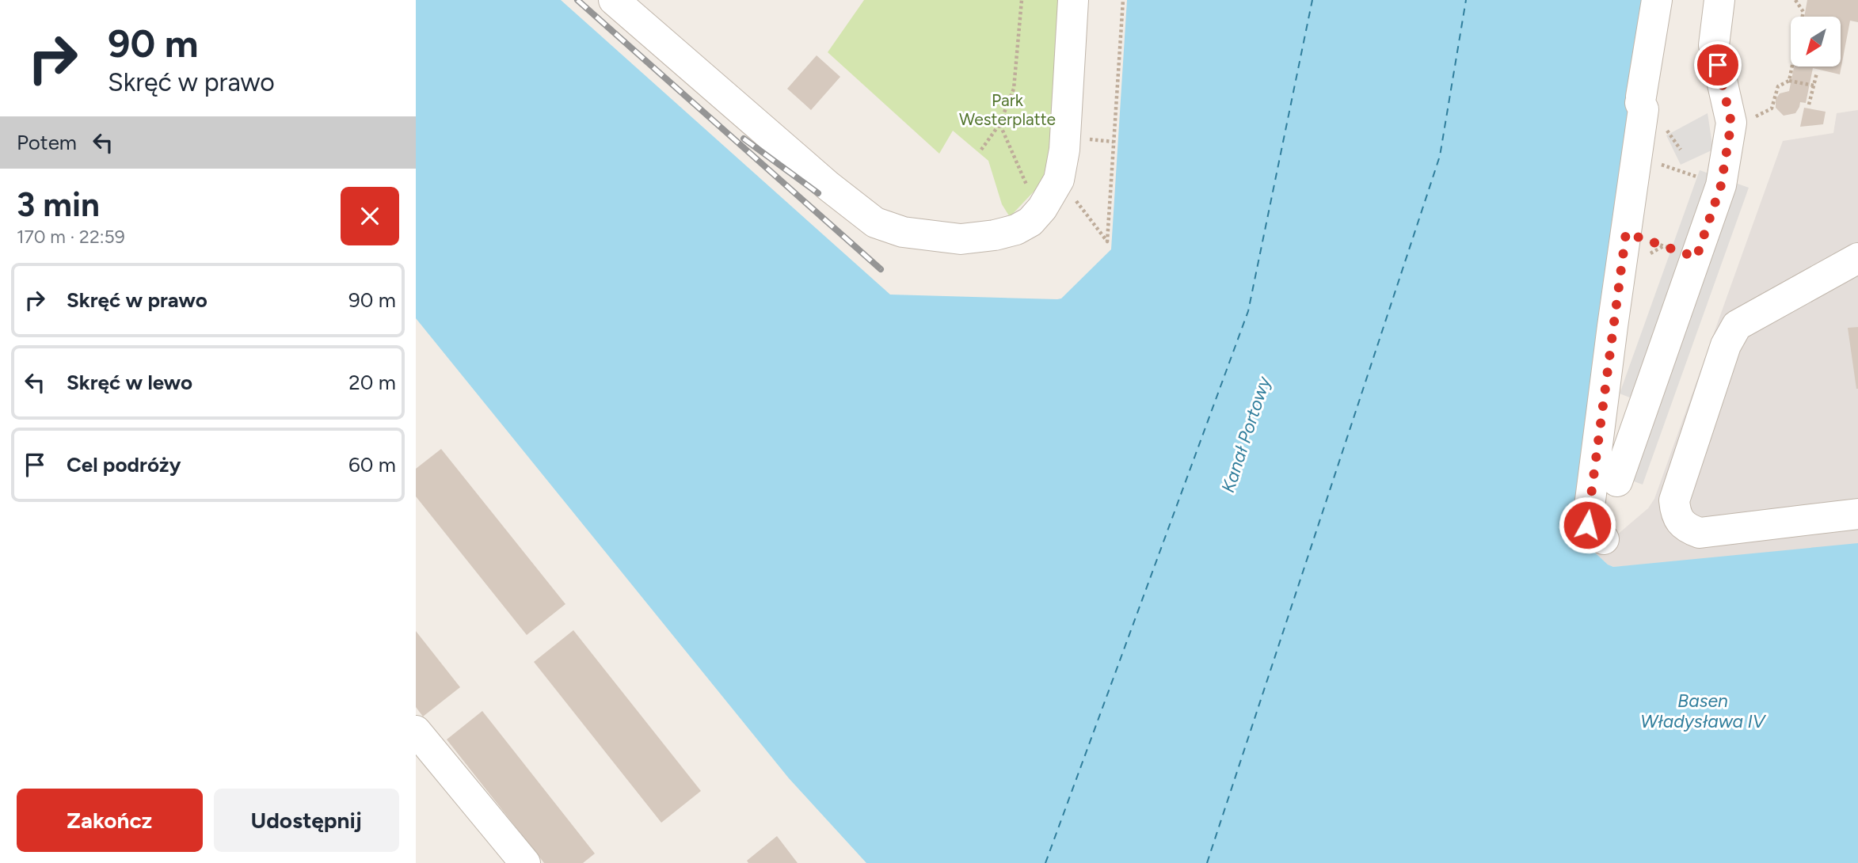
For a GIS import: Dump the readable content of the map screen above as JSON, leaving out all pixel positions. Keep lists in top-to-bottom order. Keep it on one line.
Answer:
{"water":["Kanał Portowy","Basen Władysława IV"],"parks":["Park Westerplatte"],"north":"bottom left","page":{"turn":["90 m","Skręć w prawo"],"then":"Potem","heading":["3 min","170 m · 22:59"],"list":[{"name":"Skręć w prawo","value":"90 m"},{"name":"Skręć w lewo","value":"20 m"},{"name":"Cel podróży","value":"60 m"}],"buttons":["Zakończ","Udostępnij"]}}
